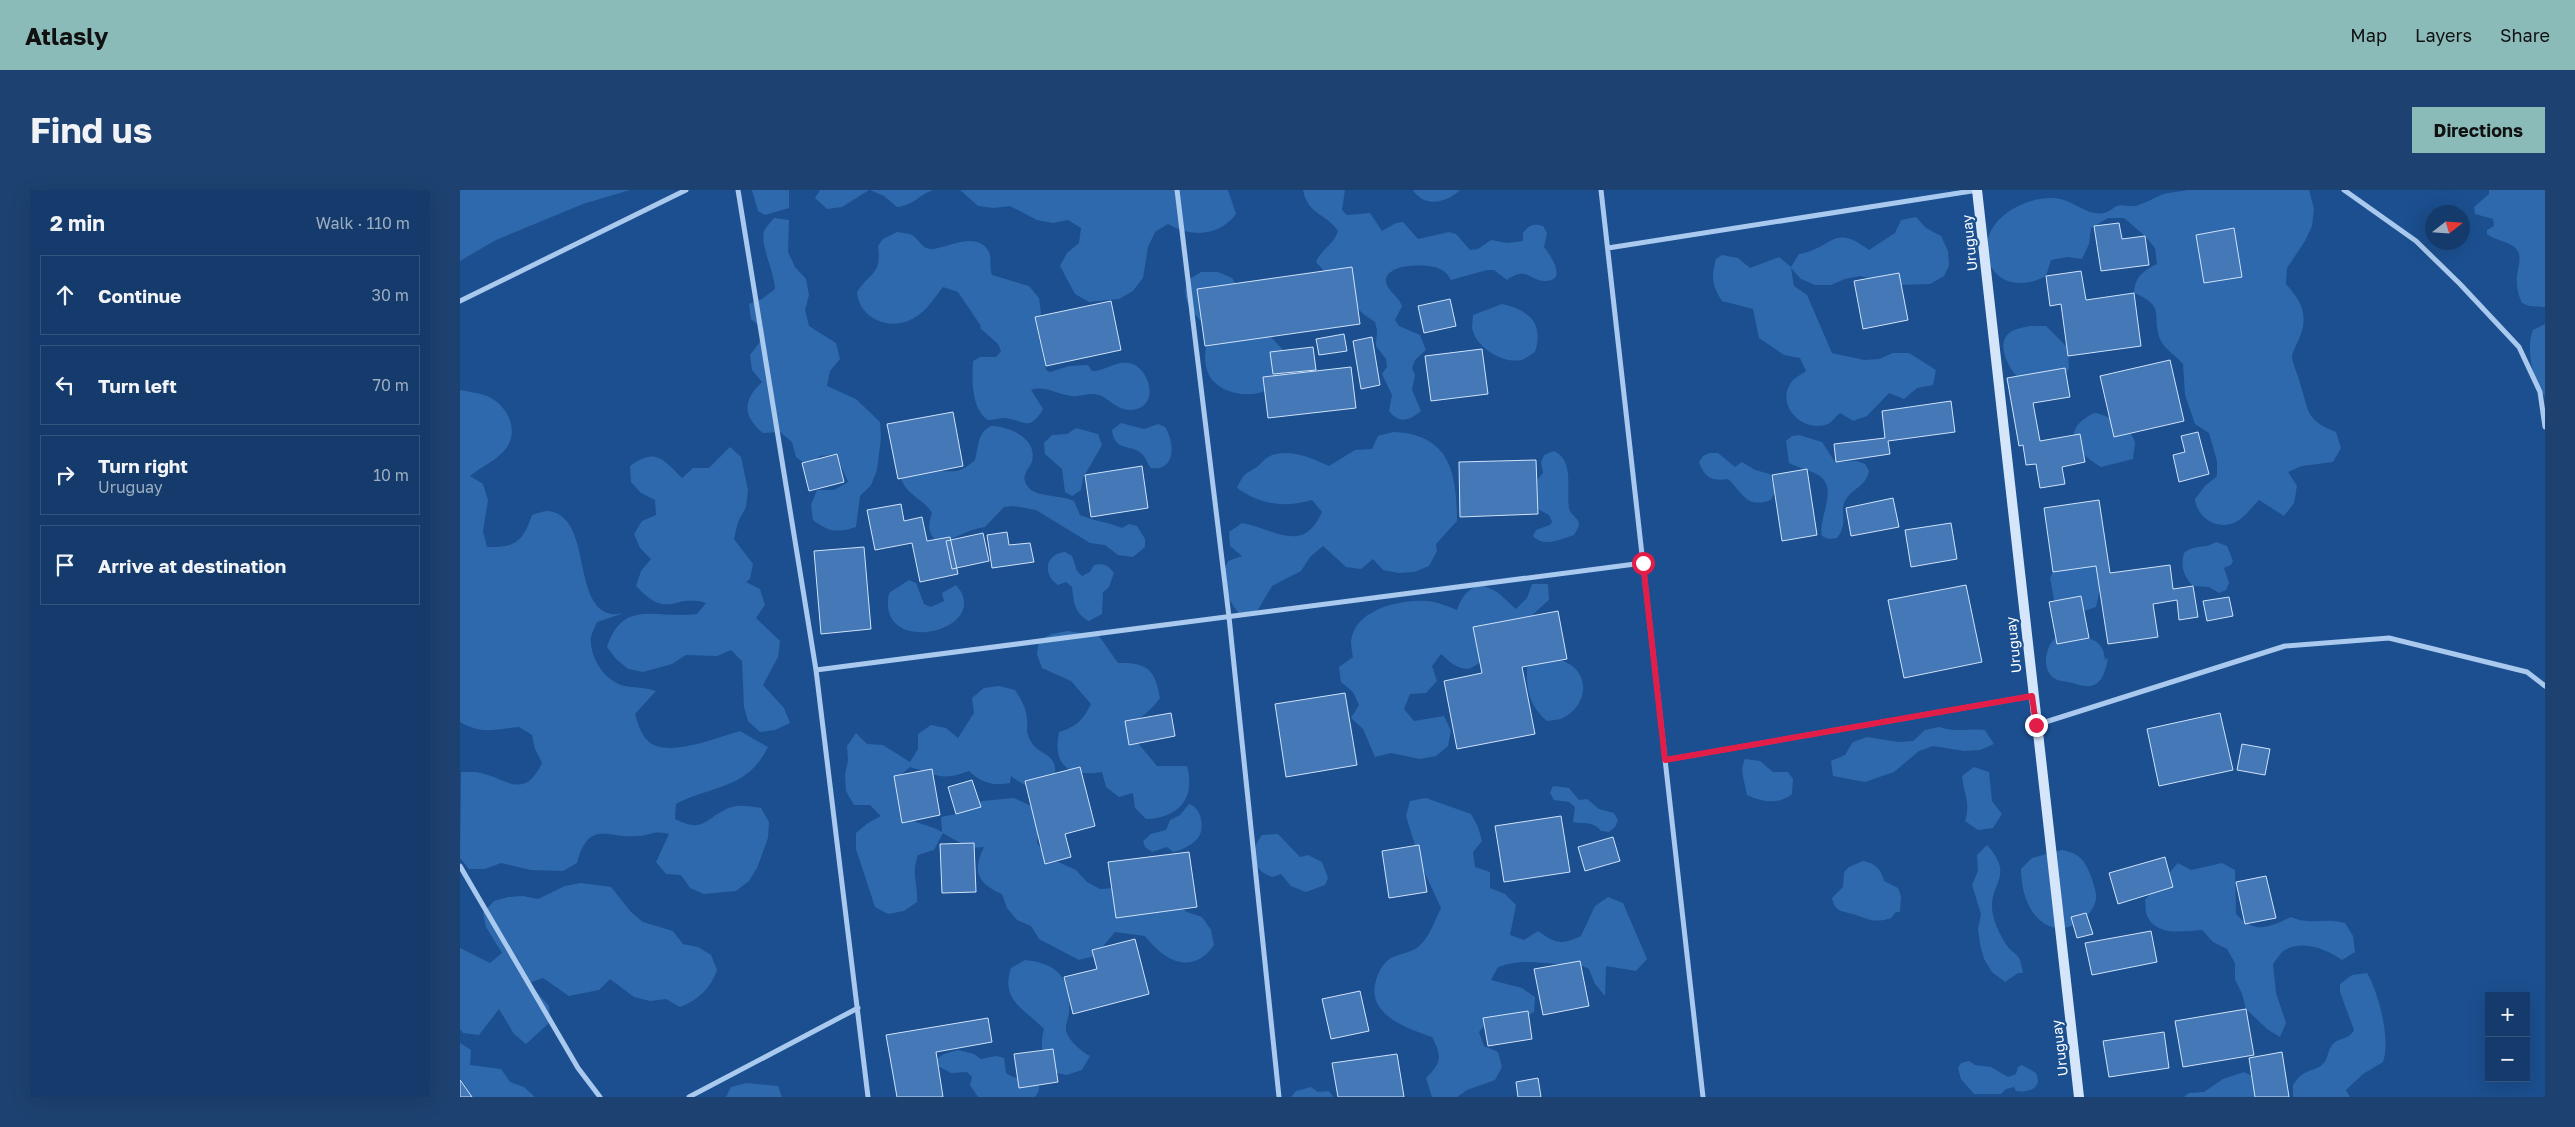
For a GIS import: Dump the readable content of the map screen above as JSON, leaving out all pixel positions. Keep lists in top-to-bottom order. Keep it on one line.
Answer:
{"streets":{"main road":["Uruguay"]},"north":"right","page":{"header":"Atlasly","nav":["Map","Layers","Share"],"buttons":"Directions","title":"Find us","heading":["2 min","Walk · 110 m"],"list":[["Continue","30 m"],["Turn left","70 m"],["Turn right","Uruguay","10 m"],"Arrive at destination"],"map_buttons":["+","−"]}}
